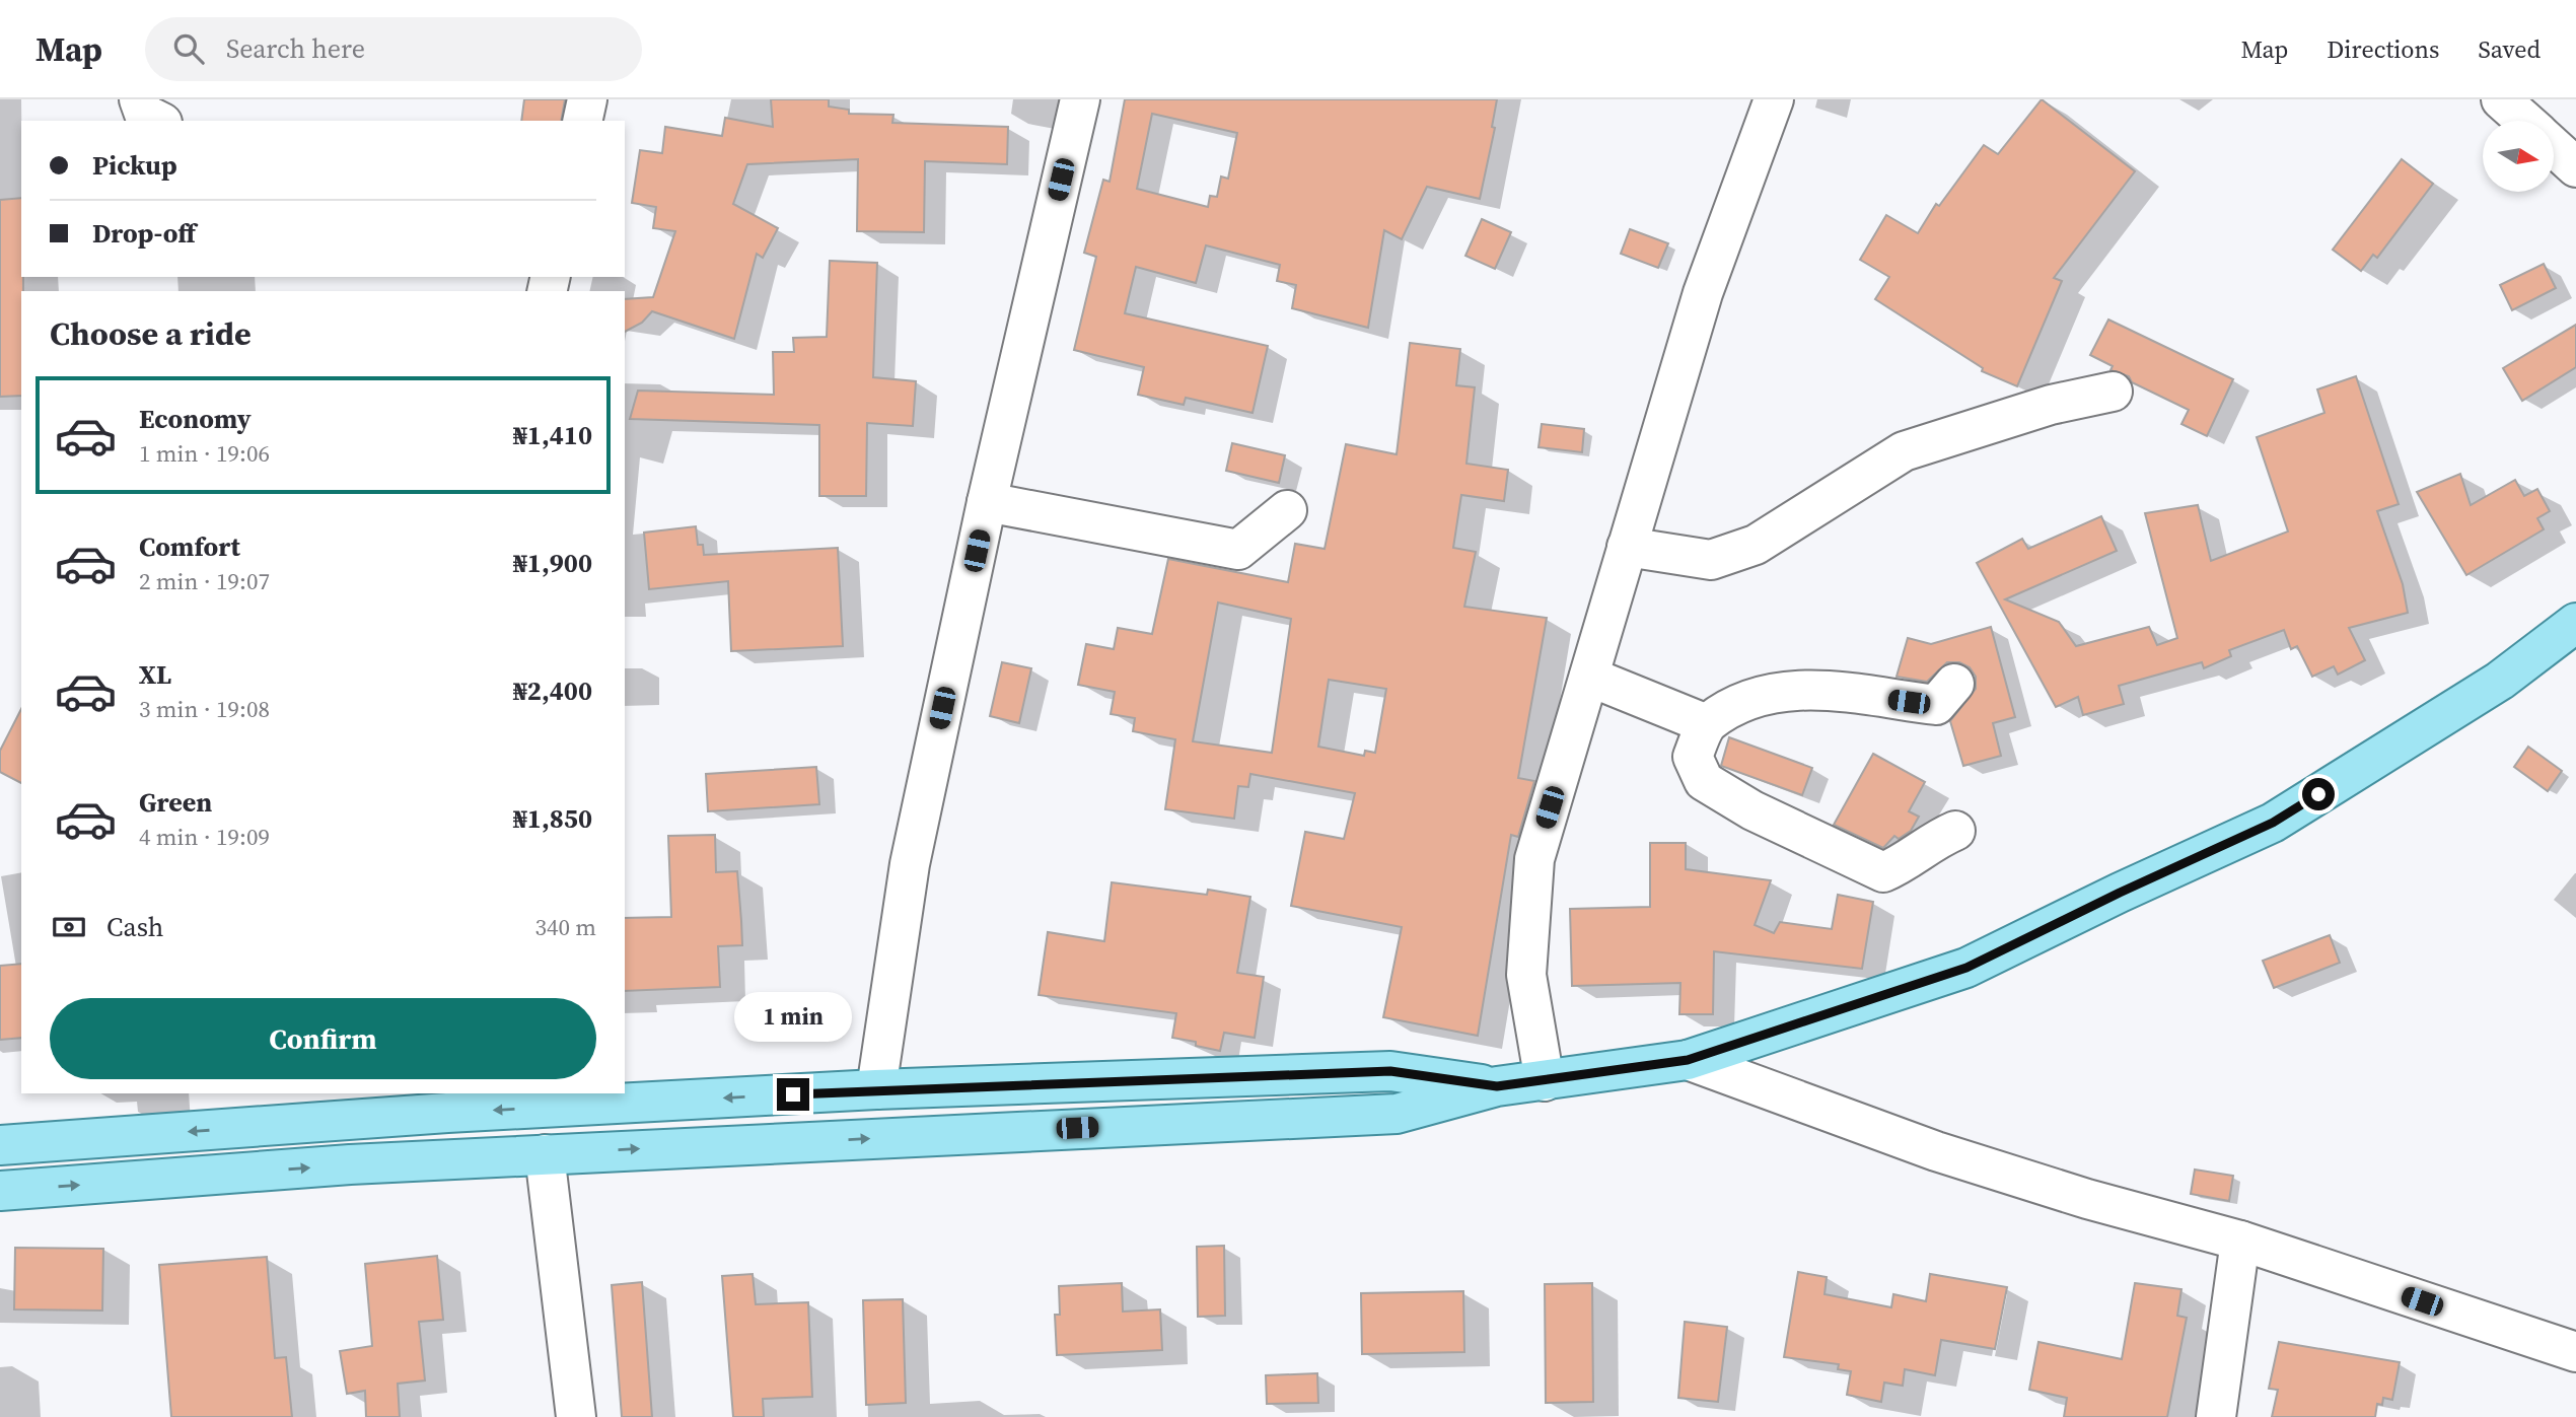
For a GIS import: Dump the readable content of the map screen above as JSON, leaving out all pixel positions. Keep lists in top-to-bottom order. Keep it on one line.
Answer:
{"north":"right","page":{"header":"Map","search":"Search here","nav":["Map","Directions","Saved"],"banner":["Pickup","Drop-off"],"heading":"Choose a ride","list":[{"name":"Economy","note":"1 min · 19:06","value":"₦1,410"},{"name":"Comfort","note":"2 min · 19:07","value":"₦1,900"},{"name":"XL","note":"3 min · 19:08","value":"₦2,400"},{"name":"Green","note":"4 min · 19:09","value":"₦1,850"}],"pay":["Cash","340 m"],"buttons":"Confirm","bubble":"1 min"}}
